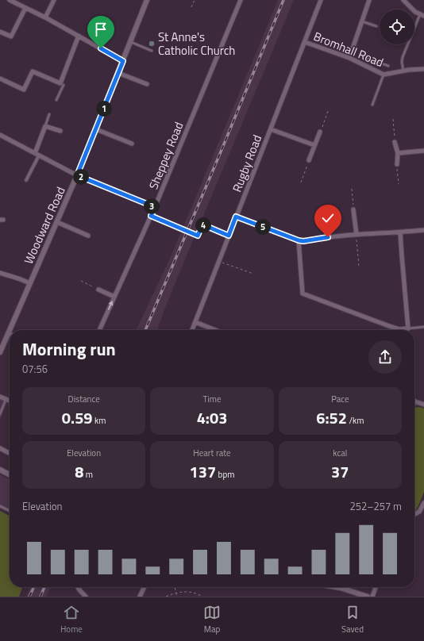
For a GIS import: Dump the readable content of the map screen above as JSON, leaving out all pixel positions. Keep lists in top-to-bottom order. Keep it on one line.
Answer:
{"streets":{"street":["Bromhall Road","Sheppey Road","Rugby Road","Woodward Road"]},"crossings":[["Bromhall Road","Rugby Road"]],"places":["St Anne's Catholic Church"],"page":{"pins":["1","2","3","4","5"],"heading":["Morning run","07:56"],"stats":[["Distance","0.59 km"],["Time","4:03"],["Pace","6:52 /km"],["Elevation","8 m"],["Heart rate","137 bpm"],["kcal","37"]],"chart":["Elevation","252–257 m"],"tabs":["Home","Map","Saved"]}}
